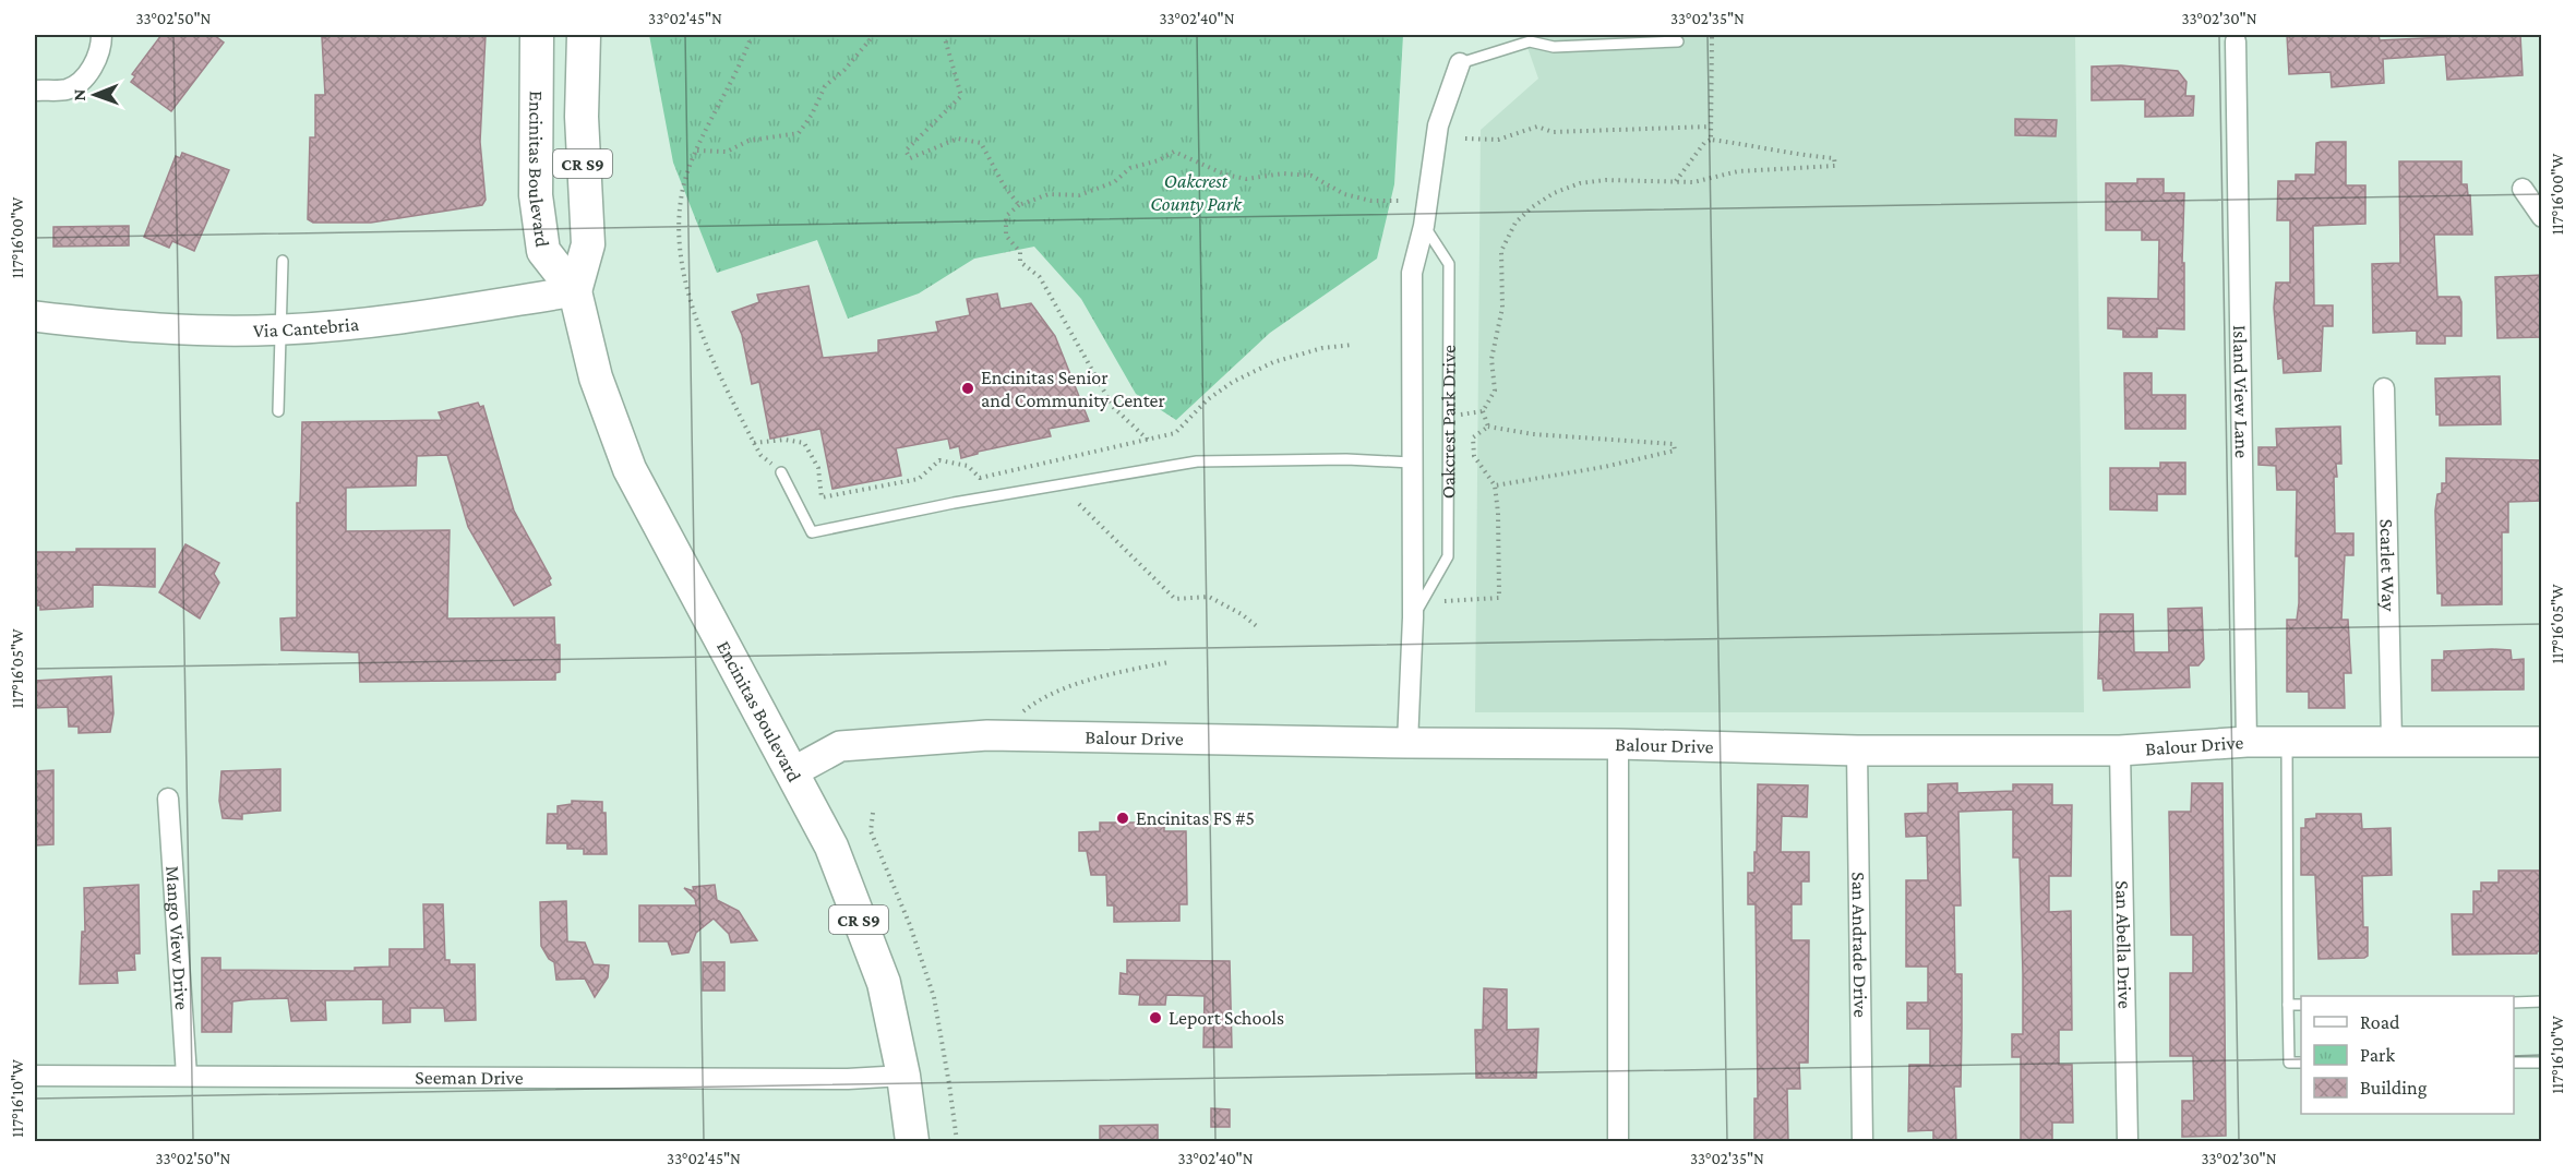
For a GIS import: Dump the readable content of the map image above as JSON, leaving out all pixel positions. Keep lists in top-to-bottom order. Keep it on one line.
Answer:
{"streets":{"main road":["CR S9","Encinitas Boulevard"],"street":["Via Cantebria","Island View Lane","Oakcrest Park Drive","Scarlet Way","Balour Drive","Mango View Drive","San Andrade Drive","San Abella Drive","Seeman Drive"]},"crossings":[["Encinitas Boulevard","Via Cantebria"],["Encinitas Boulevard","Balour Drive"],["Encinitas Boulevard","Seeman Drive"],["Island View Lane","Balour Drive"],["Oakcrest Park Drive","Balour Drive"],["Scarlet Way","Balour Drive"],["Balour Drive","San Andrade Drive"],["Balour Drive","San Abella Drive"],["Mango View Drive","Seeman Drive"]],"parks":["Oakcrest County Park"],"places":["Encinitas Senior and Community Center","Encinitas FS #5","Leport Schools"],"legend":["Road","Park","Building"],"north":"left","coordinates":["33°02'50\"N","33°02'45\"N","33°02'40\"N","33°02'35\"N","33°02'30\"N","117°16'00\"W","117°16'05\"W","117°16'10\"W"]}
